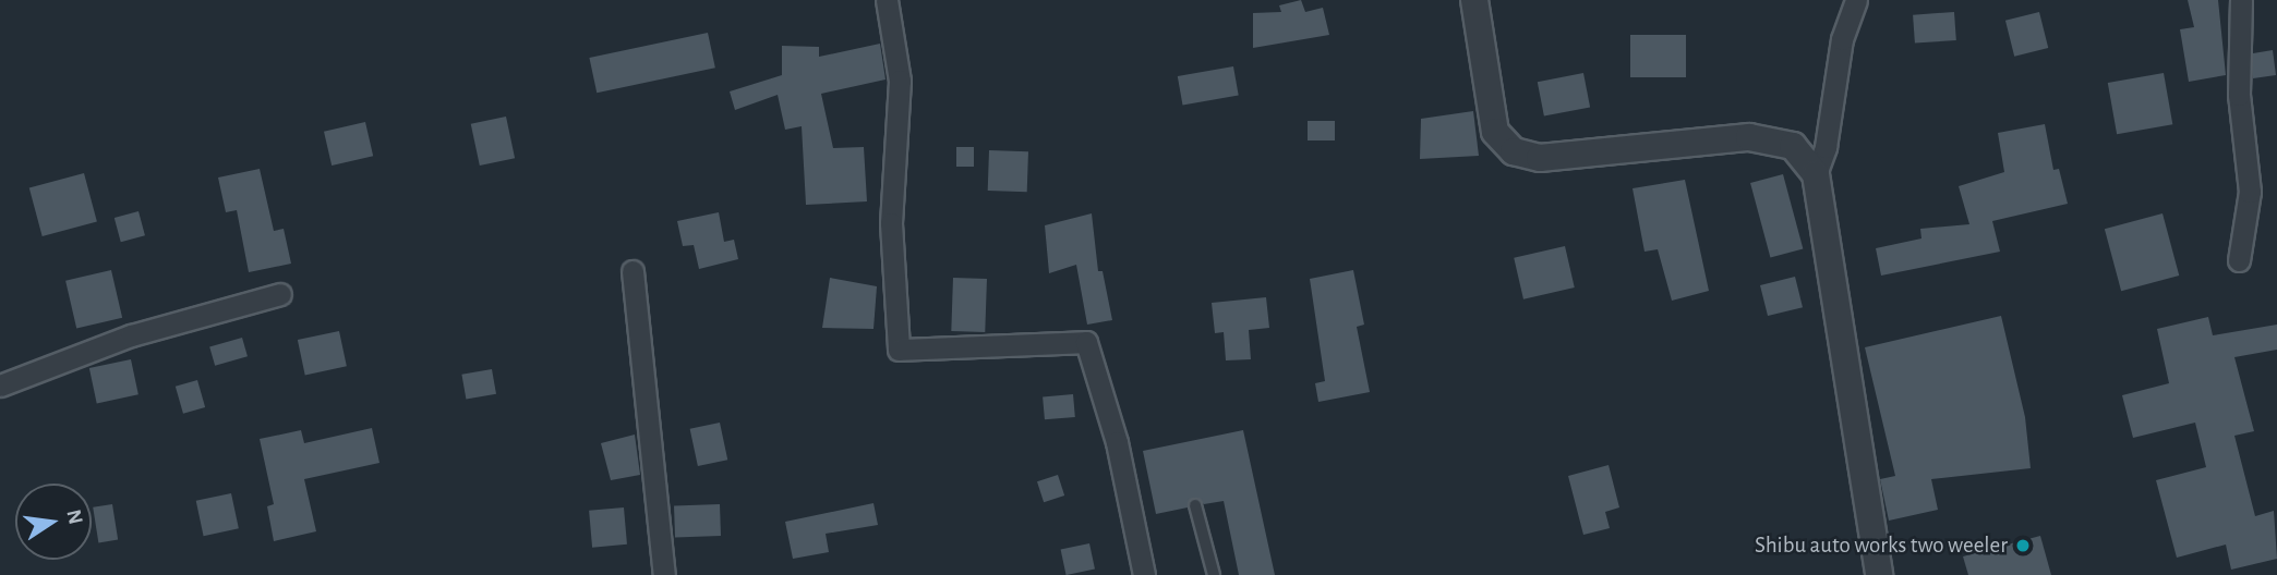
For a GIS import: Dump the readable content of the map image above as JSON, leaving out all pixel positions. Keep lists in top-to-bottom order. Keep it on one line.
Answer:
{"places":["Shibu auto works two weeler"],"north":"right"}
